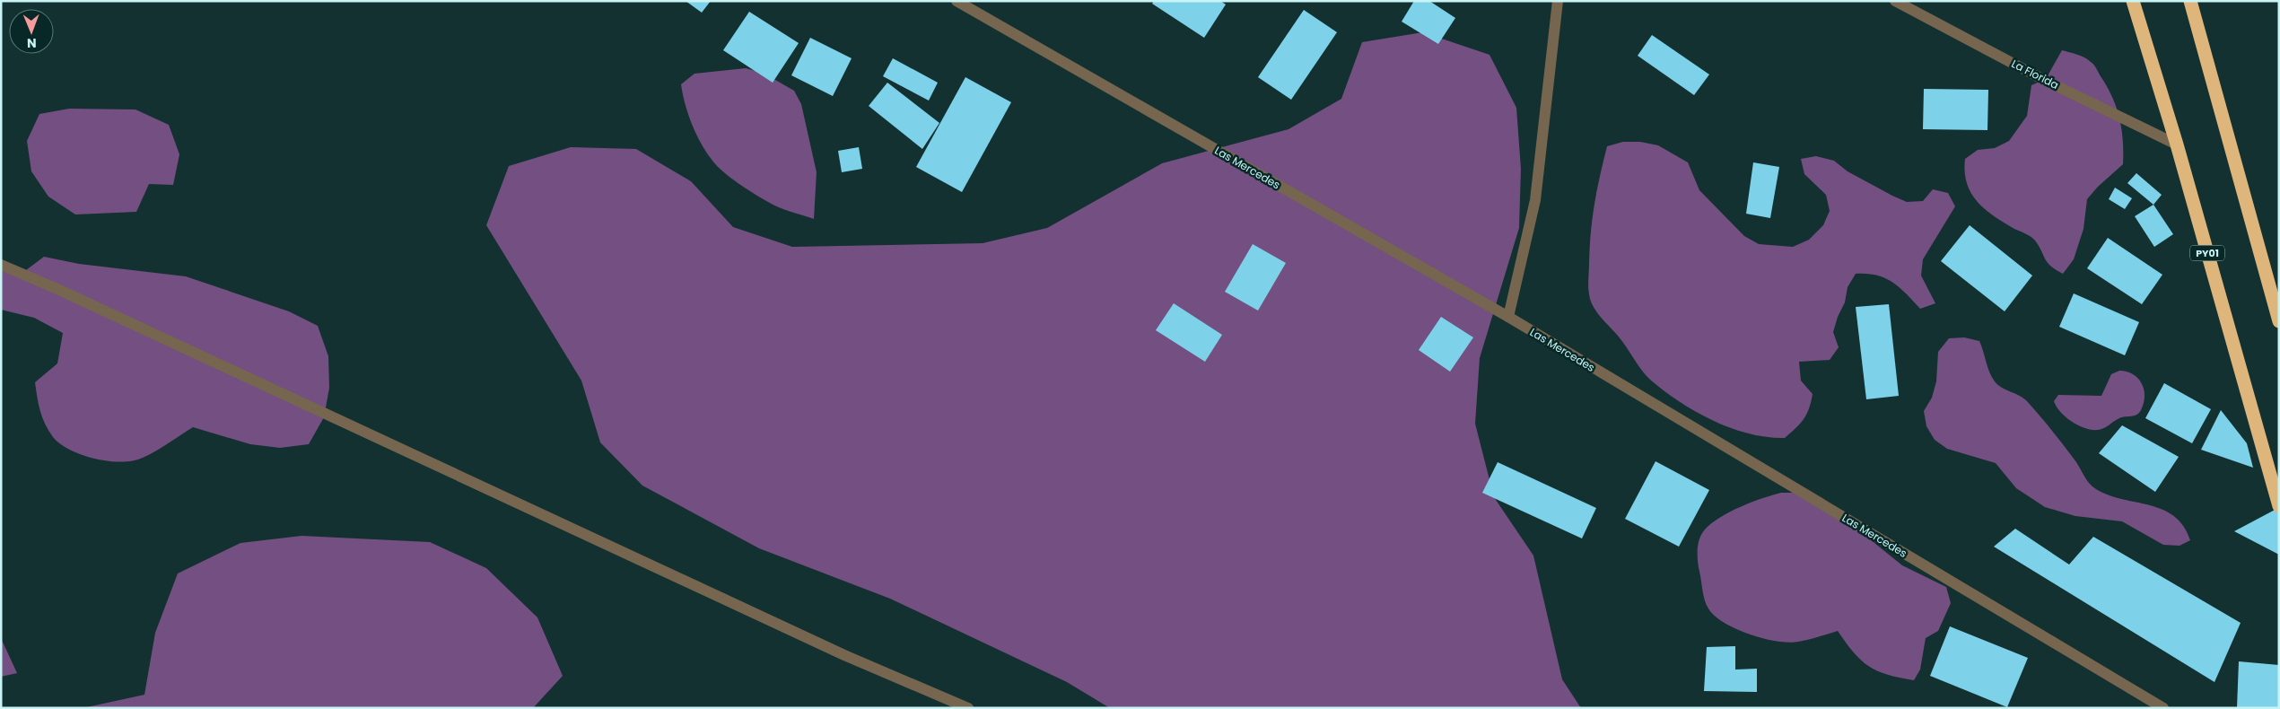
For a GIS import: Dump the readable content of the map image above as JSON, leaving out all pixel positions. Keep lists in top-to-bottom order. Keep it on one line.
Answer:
{"streets":{"highway":["PY01"],"street":["La Florida","Las Mercedes"]},"crossings":[["La Florida","PY01"]],"north":"bottom"}
